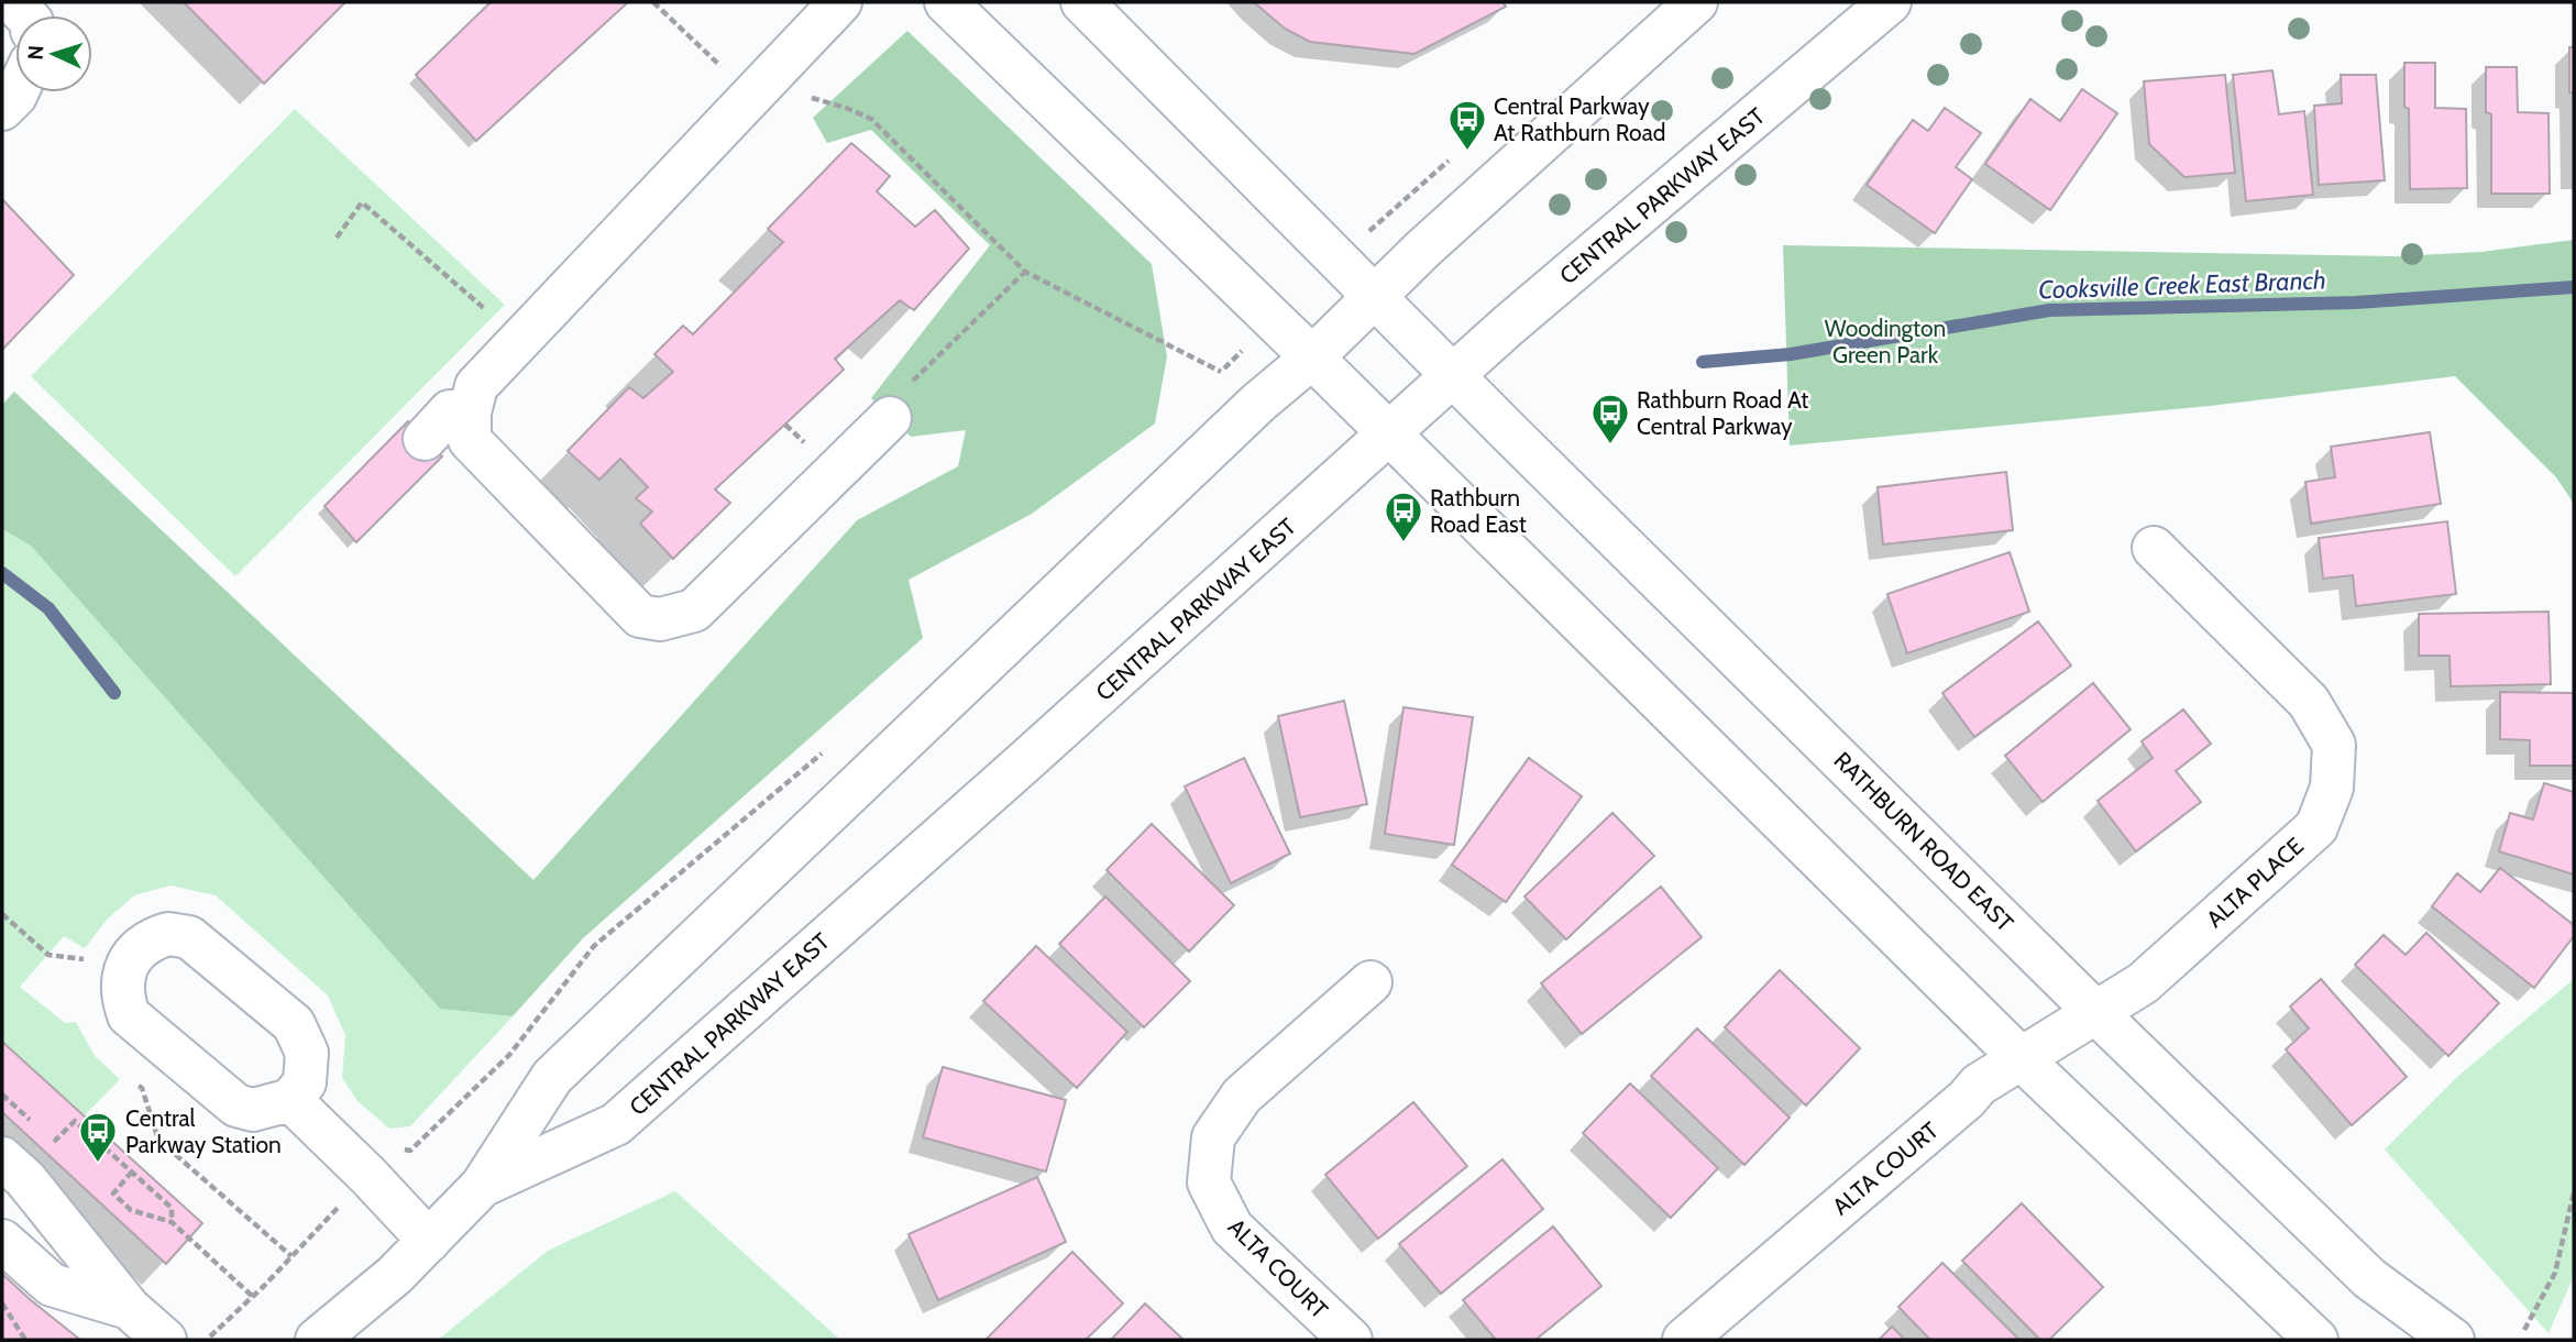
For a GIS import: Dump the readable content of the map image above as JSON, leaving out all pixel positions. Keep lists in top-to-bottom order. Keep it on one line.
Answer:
{"streets":{"street":["CENTRAL PARKWAY EAST","RATHBURN ROAD EAST","ALTA PLACE","ALTA COURT"]},"crossings":[["CENTRAL PARKWAY EAST","RATHBURN ROAD EAST"],["RATHBURN ROAD EAST","ALTA PLACE"],["RATHBURN ROAD EAST","ALTA COURT"],["ALTA PLACE","ALTA COURT"]],"water":["Cooksville Creek East Branch"],"parks":["Woodington Green Park"],"places":{"bus stop":["Central Parkway At Rathburn Road","Rathburn Road At Central Parkway","Rathburn Road East","Central Parkway Station"]},"north":"left"}
